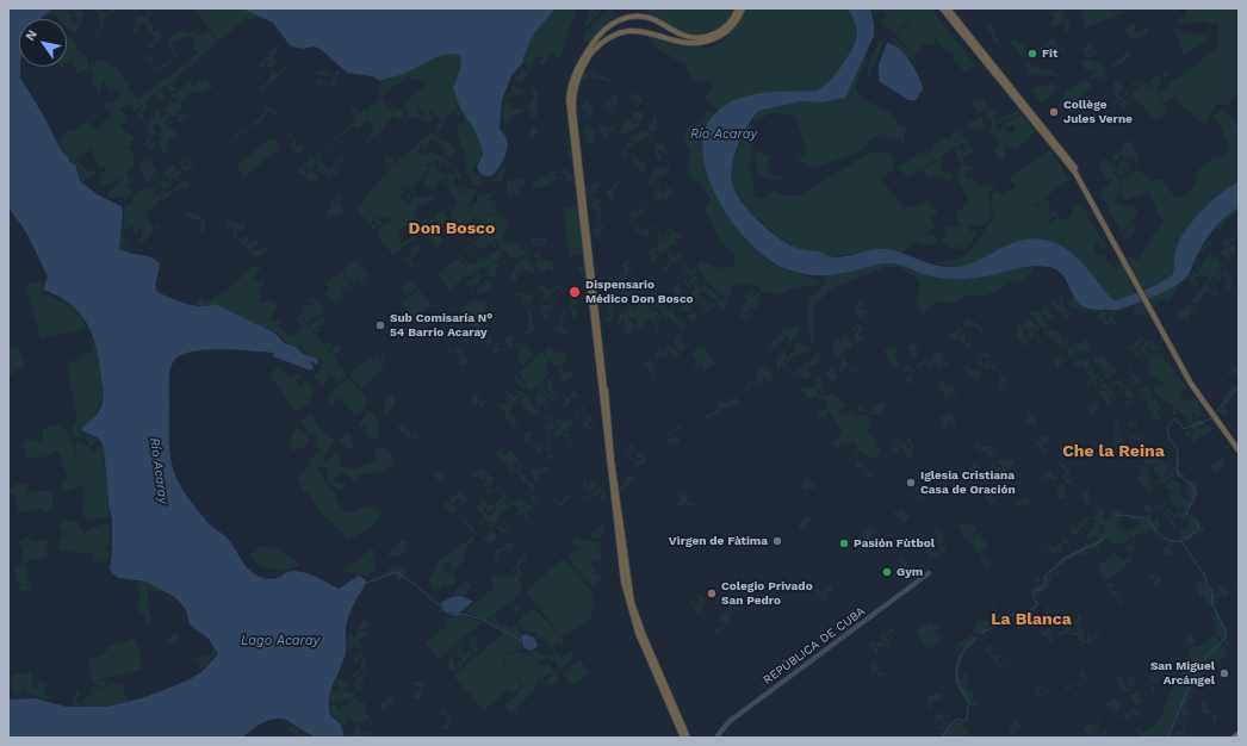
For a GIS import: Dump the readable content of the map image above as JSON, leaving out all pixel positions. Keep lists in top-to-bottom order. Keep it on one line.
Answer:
{"streets":{"main road":["REPÚBLICA DE CUBA"]},"districts":["Don Bosco","Che la Reina","La Blanca"],"water":["Río Acaray","Lago Acaray"],"places":["Fit","Collège Jules Verne","Dispensario Médico Don Bosco","Sub Comisaría N° 54 Barrio Acaray","Iglesia Cristiana Casa de Oración","Vìrgen de Fàtima","Pasión Fùtbol","Gym","Colegio Privado San Pedro","San Miguel Arcángel"],"north":"top left"}
